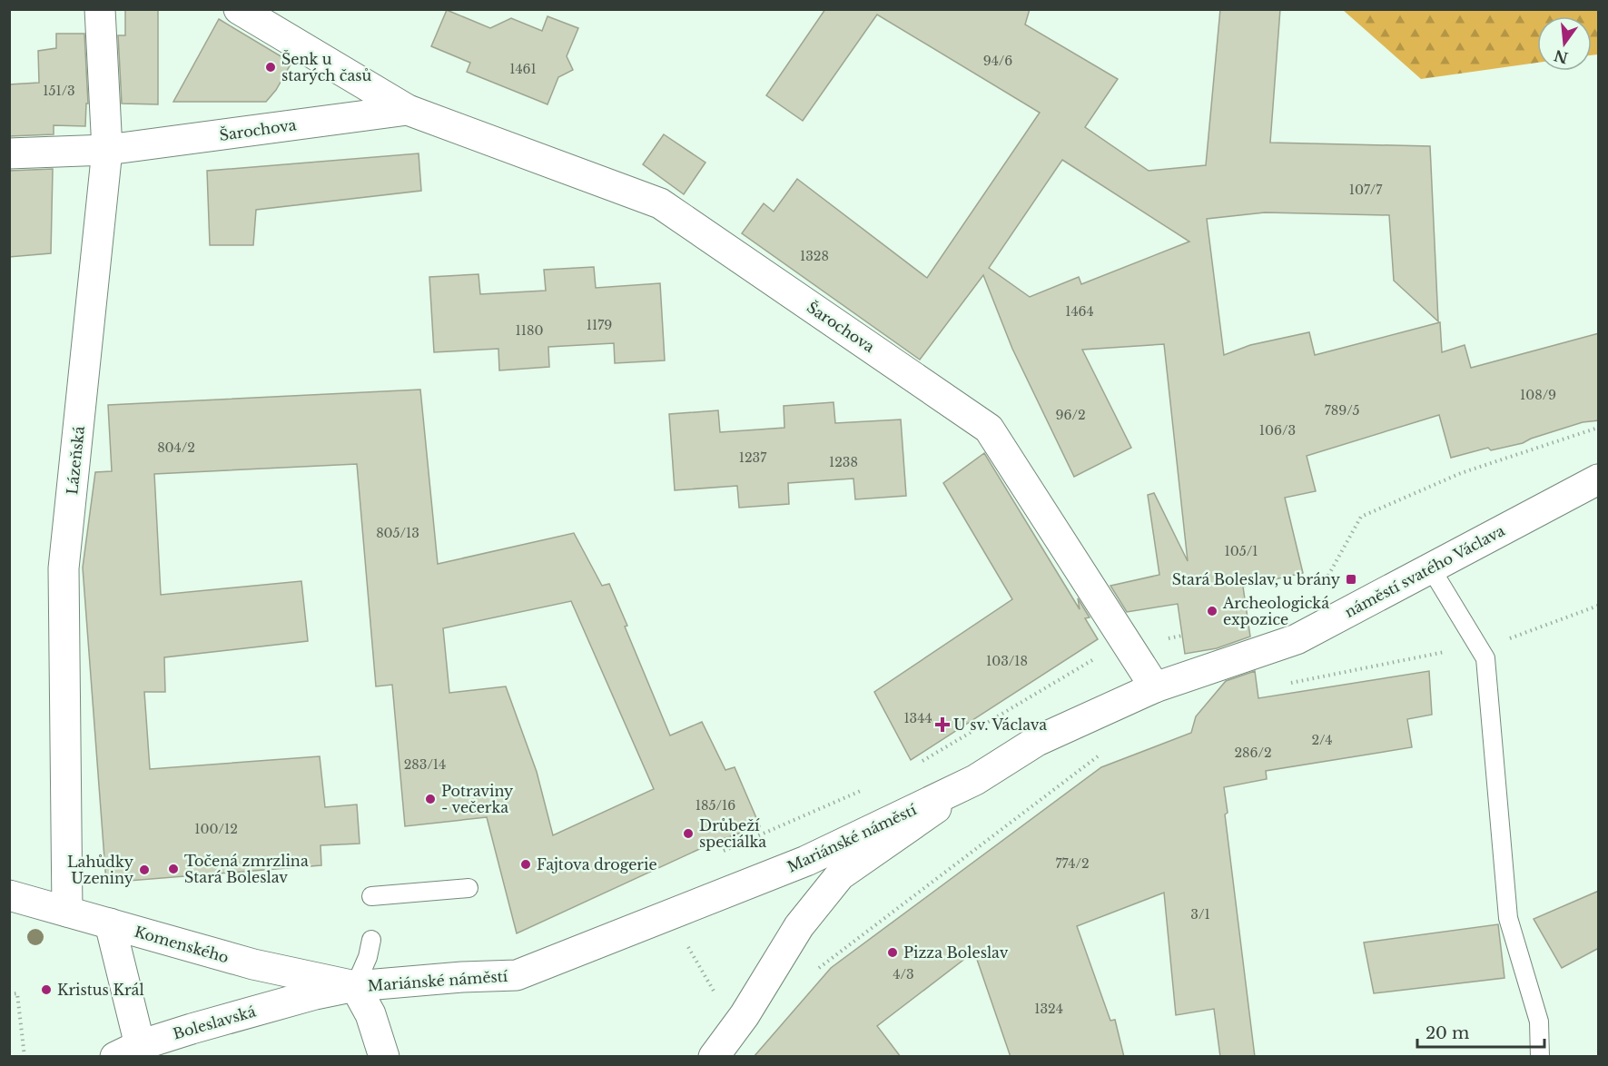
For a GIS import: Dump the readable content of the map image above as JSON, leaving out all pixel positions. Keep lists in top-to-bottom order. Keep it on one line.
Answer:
{"streets":{"street":["Šarochova","Lázeňská","náměstí svatého Václava","Mariánské náměstí","Komenského","Boleslavská"]},"crossings":[["Šarochova","Lázeňská"],["Šarochova","náměstí svatého Václava"],["Lázeňská","Komenského"],["náměstí svatého Václava","Mariánské náměstí"],["Mariánské náměstí","Komenského"],["Mariánské náměstí","Boleslavská"]],"places":{"other":["Šenk u starých časů","Archeologická expozice","Potraviny - večerka","Drůbeží speciálka","Fajtova drogerie","Točená zmrzlina Stará Boleslav","Lahůdky Uzeniny","Pizza Boleslav","Kristus Král"],"transit":["Stará Boleslav, u brány"],"health":["U sv. Václava"]},"house_numbers":["94/6","1461","151/3","107/7","1328","1464","1179","1180","108/9","789/5","96/2","106/3","804/2","1237","1238","805/13","105/1","103/18","1344","2/4","286/2","283/14","185/16","100/12","774/2","3/1","4/3","1324"],"scale_bar":"20 m","north":"bottom"}
